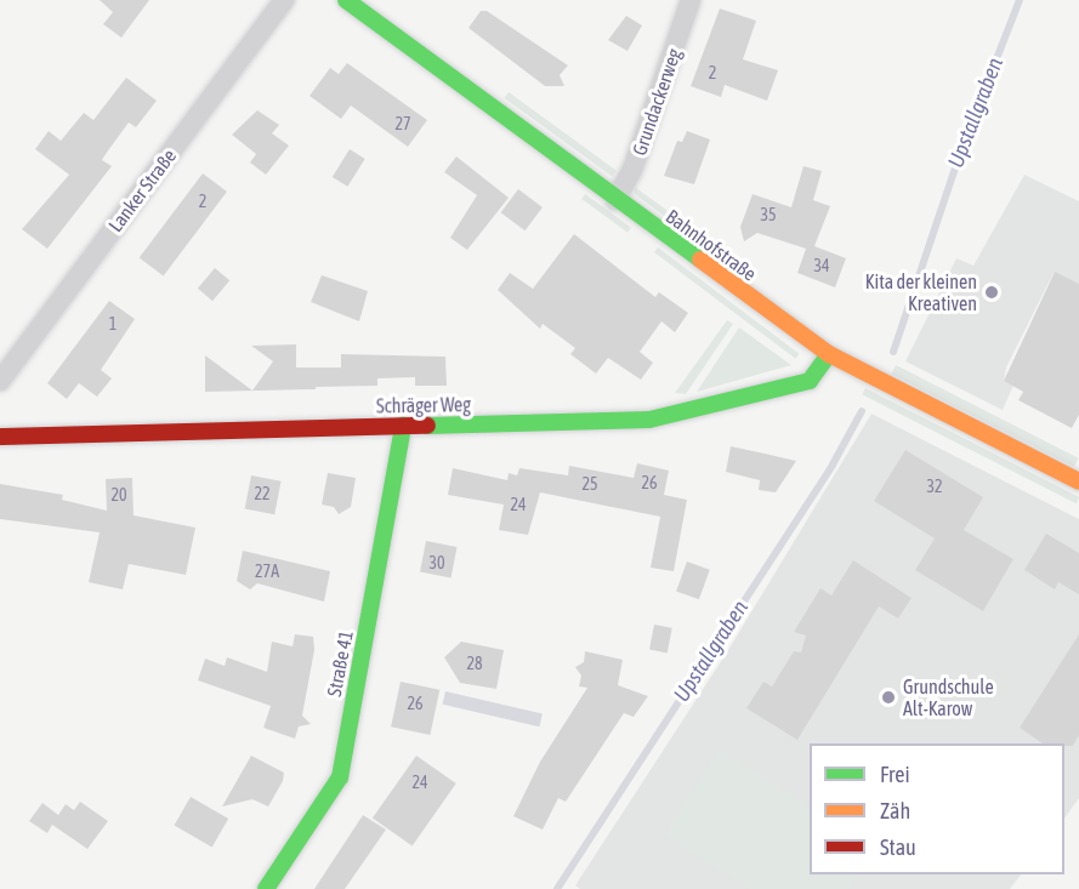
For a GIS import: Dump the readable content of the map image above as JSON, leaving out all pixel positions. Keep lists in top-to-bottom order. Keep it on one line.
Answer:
{"streets":{"street":["Grundackerweg","Lanker Straße","Bahnhofstraße","Schräger Weg","Straße 41"]},"crossings":[["Grundackerweg","Bahnhofstraße"],["Bahnhofstraße","Schräger Weg"],["Schräger Weg","Straße 41"]],"water":["Upstallgraben"],"places":["Kita der kleinen Kreativen","Grundschule Alt-Karow"],"house_numbers":["2","27","2","35","34","1","26","25","32","22","20","24","30","27A","28","26","24"],"legend":["Frei","Zäh","Stau"]}
